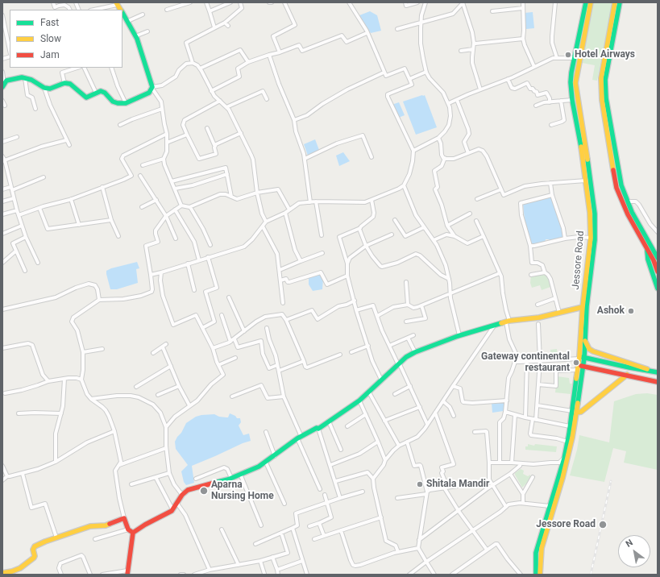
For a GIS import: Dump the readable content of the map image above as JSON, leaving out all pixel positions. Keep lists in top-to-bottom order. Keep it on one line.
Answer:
{"streets":{"street":["Jessore Road"]},"places":["Hotel Airways","Ashok","Gateway continental restaurant","Shitala Mandir","Aparna Nursing Home","Jessore Road"],"legend":["Fast","Slow","Jam"],"north":"top left"}
